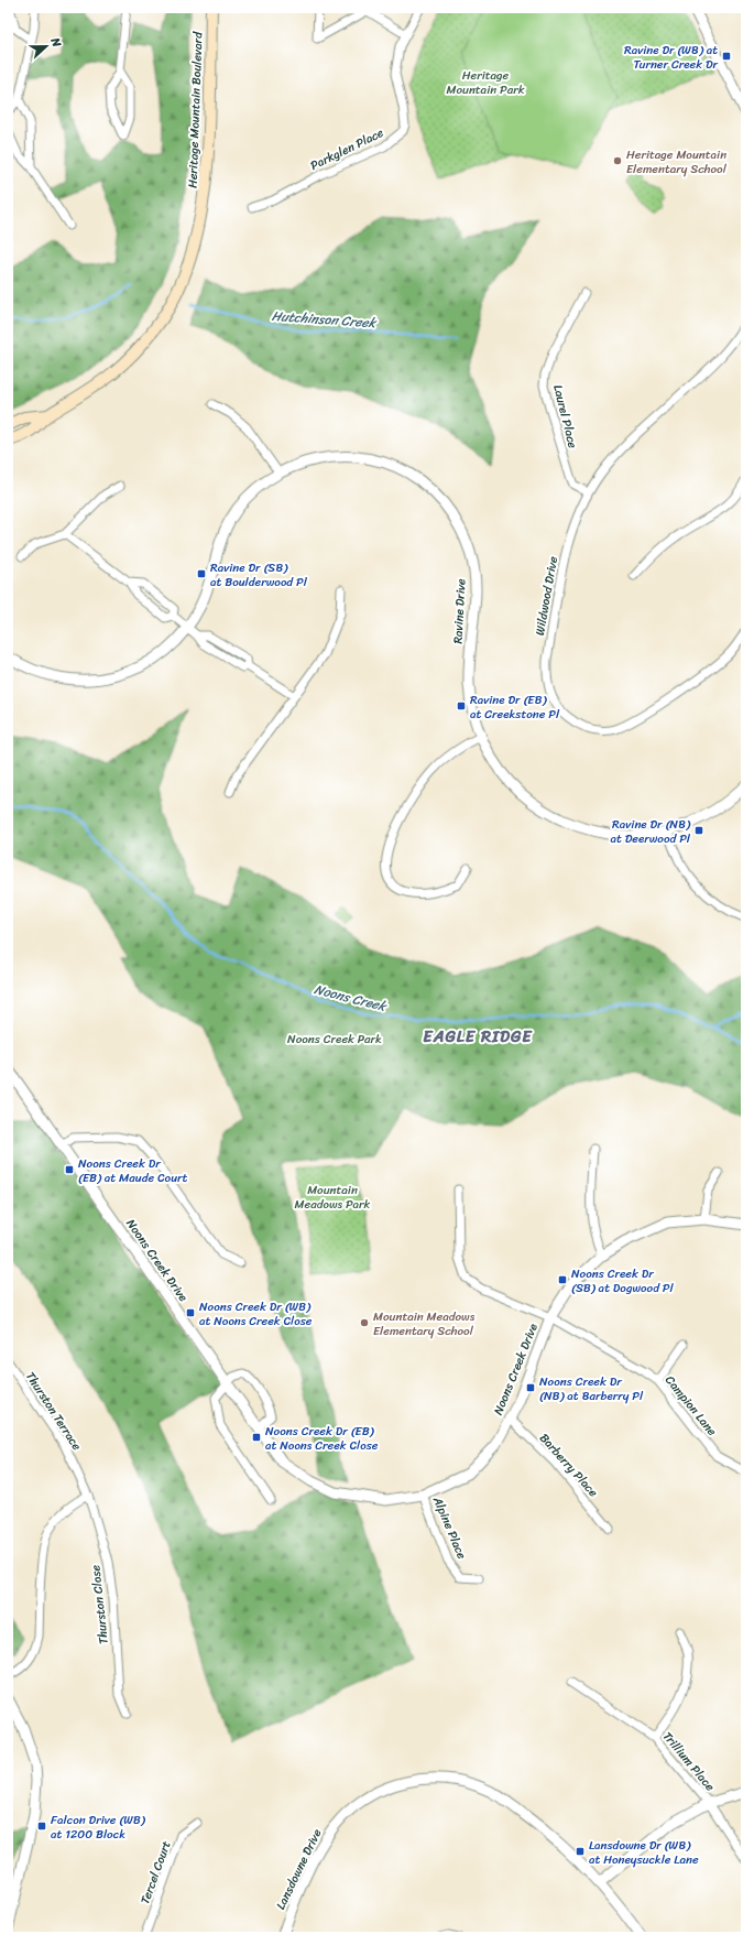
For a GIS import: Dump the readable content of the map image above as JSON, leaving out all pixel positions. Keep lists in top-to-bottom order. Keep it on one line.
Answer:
{"streets":{"main road":["Heritage Mountain Boulevard"],"street":["Parkglen Place","Laurel Place","Wildwood Drive","Ravine Drive","Noons Creek Drive","Campion Lane","Thurston Terrace","Barberry Place","Alpine Place","Thurston Close","Trillium Place","Lansdowne Drive","Tercel Court"]},"crossings":[["Laurel Place","Wildwood Drive"],["Noons Creek Drive","Campion Lane"],["Noons Creek Drive","Barberry Place"],["Noons Creek Drive","Alpine Place"],["Thurston Terrace","Thurston Close"]],"districts":["EAGLE RIDGE"],"water":["Hutchinson Creek","Noons Creek"],"parks":["Heritage Mountain Park","Noons Creek Park","Mountain Meadows Park"],"places":{"transit":["Ravine Dr (WB) at Turner Creek Dr","Ravine Dr (SB) at Boulderwood Pl","Ravine Dr (EB) at Creekstone Pl","Ravine Dr (NB) at Deerwood Pl","Noons Creek Dr (EB) at Maude Court","Noons Creek Dr (SB) at Dogwood Pl","Noons Creek Dr (WB) at Noons Creek Close","Noons Creek Dr (NB) at Barberry Pl","Noons Creek Dr (EB) at Noons Creek Close","Falcon Drive (WB) at 1200 Block","Lansdowne Dr (WB) at Honeysuckle Lane"],"other":["Heritage Mountain Elementary School","Mountain Meadows Elementary School"]},"north":"right"}
